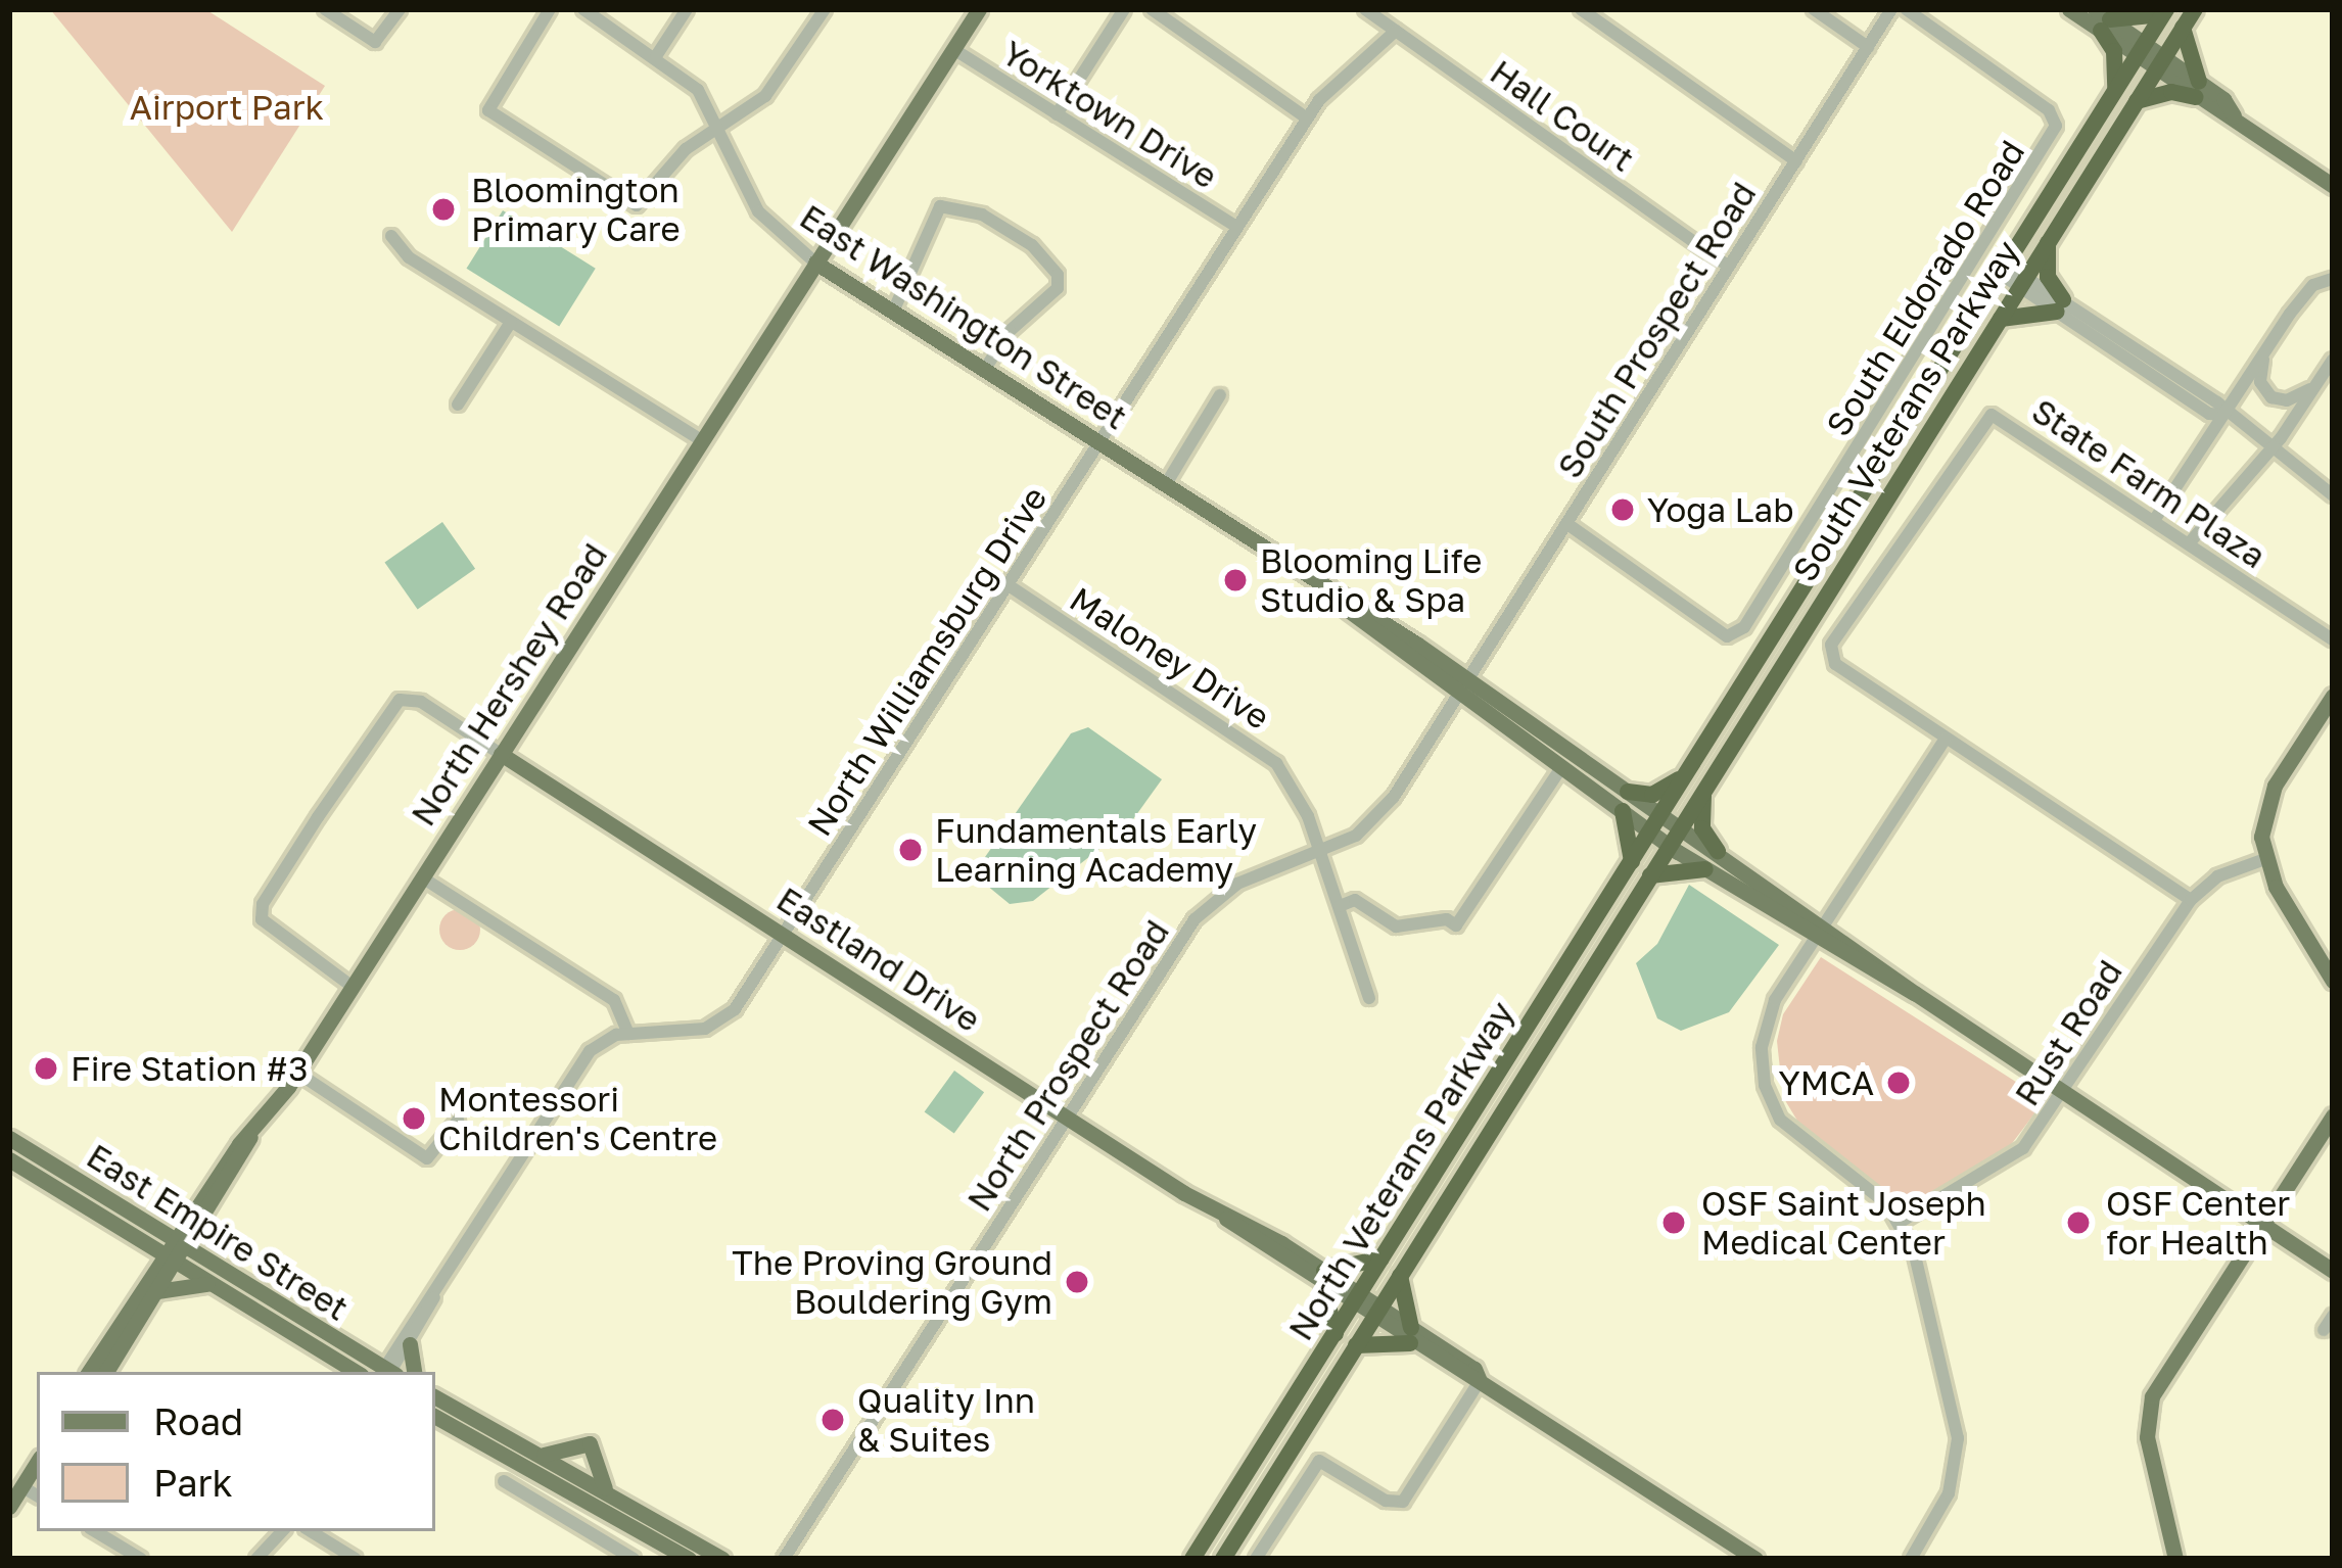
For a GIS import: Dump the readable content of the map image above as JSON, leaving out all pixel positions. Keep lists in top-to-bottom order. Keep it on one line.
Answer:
{"streets":{"highway":["South Veterans Parkway","North Veterans Parkway"],"main road":["East Washington Street","North Hershey Road","Eastland Drive","East Empire Street"],"street":["Yorktown Drive","Hall Court","South Eldorado Road","South Prospect Road","State Farm Plaza","Maloney Drive","North Williamsburg Drive","Rust Road","North Prospect Road"]},"crossings":[["Yorktown Drive","North Williamsburg Drive"],["Yorktown Drive","North Hershey Road"],["Hall Court","South Prospect Road"],["Hall Court","North Williamsburg Drive"],["South Eldorado Road","South Prospect Road"],["East Washington Street","South Prospect Road"],["East Washington Street","South Veterans Parkway"],["East Washington Street","North Williamsburg Drive"],["East Washington Street","North Hershey Road"],["East Washington Street","Rust Road"],["East Washington Street","North Prospect Road"],["East Washington Street","North Veterans Parkway"],["South Prospect Road","North Prospect Road"],["South Veterans Parkway","North Veterans Parkway"],["State Farm Plaza","Rust Road"],["Maloney Drive","North Williamsburg Drive"],["Maloney Drive","North Prospect Road"],["North Williamsburg Drive","Eastland Drive"],["North Hershey Road","Eastland Drive"],["North Hershey Road","East Empire Street"],["Eastland Drive","North Prospect Road"],["Eastland Drive","North Veterans Parkway"]],"parks":["Airport Park"],"places":["Bloomington Primary Care","Yoga Lab","Blooming Life Studio & Spa","Fundamentals Early Learning Academy","Fire Station #3","YMCA","Montessori Children's Centre","OSF Saint Joseph Medical Center","OSF Center for Health","The Proving Ground Bouldering Gym","Quality Inn & Suites"],"legend":["Road","Park"]}
